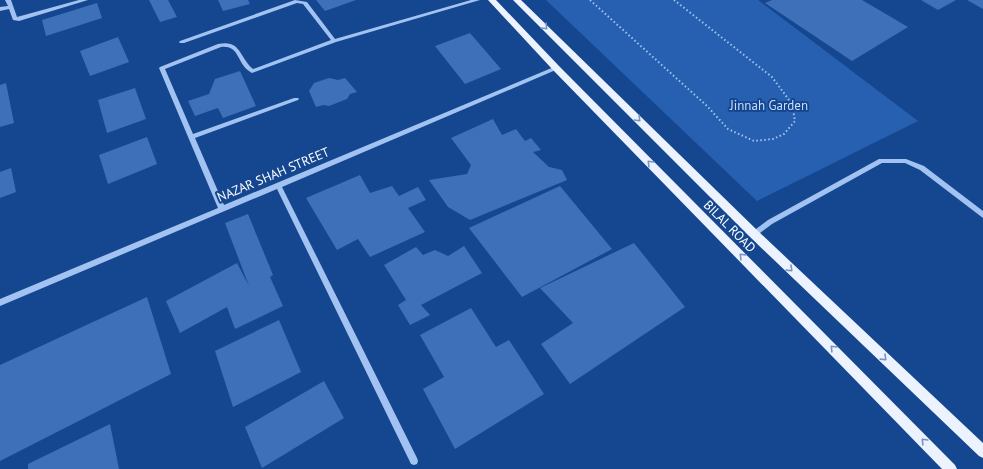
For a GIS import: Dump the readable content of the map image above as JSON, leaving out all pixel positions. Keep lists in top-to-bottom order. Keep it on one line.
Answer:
{"streets":{"main road":["BILAL ROAD"],"street":["NAZAR SHAH STREET"]},"crossings":[["NAZAR SHAH STREET","BILAL ROAD"]],"parks":["Jinnah Garden"]}
